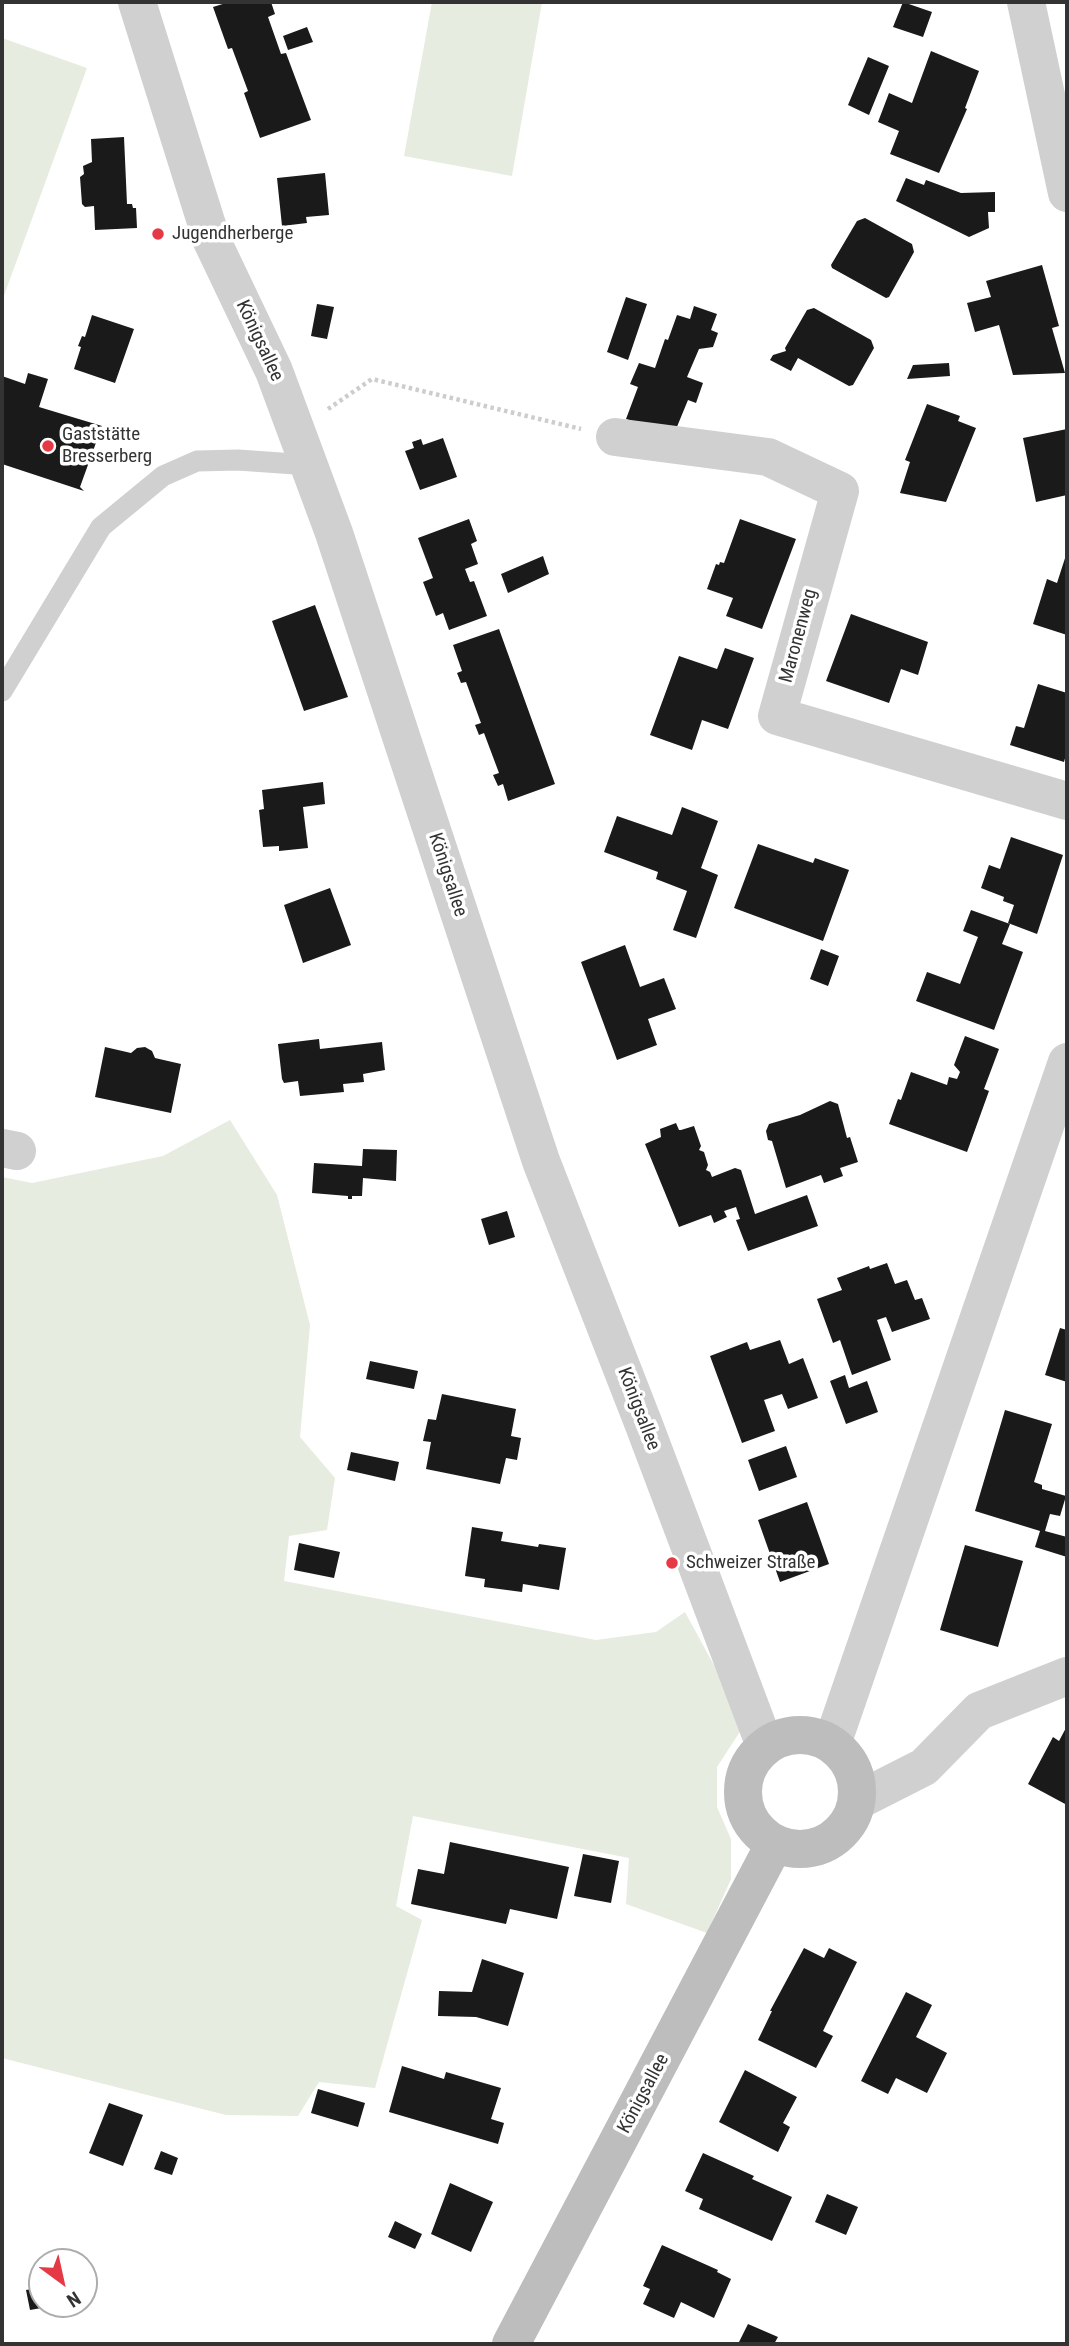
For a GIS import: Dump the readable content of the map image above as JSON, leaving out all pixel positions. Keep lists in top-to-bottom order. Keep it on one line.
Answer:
{"streets":{"street":["Königsallee","Maronenweg"]},"places":["Jugendherberge","Gaststätte Bresserberg","Schweizer Straße"],"north":"bottom right"}
